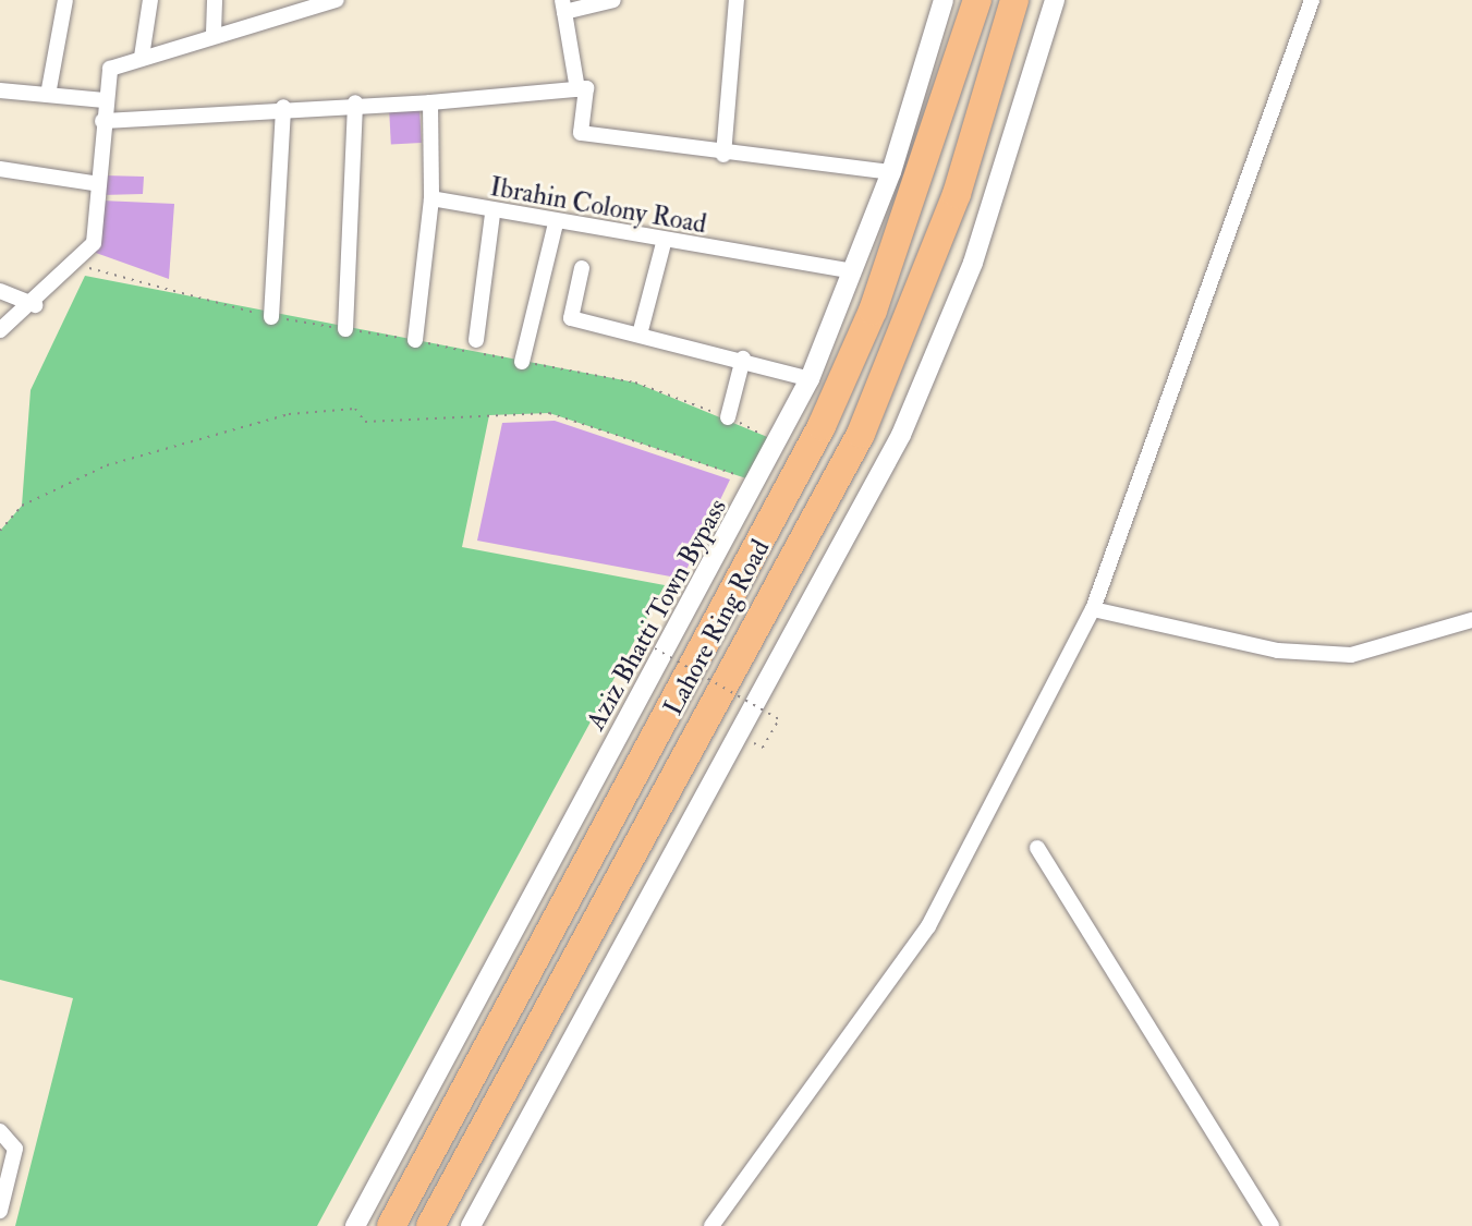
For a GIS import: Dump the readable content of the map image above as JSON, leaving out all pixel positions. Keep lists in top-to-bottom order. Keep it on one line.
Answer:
{"streets":{"highway":["Lahore Ring Road"],"street":["Ibrahin Colony Road","Aziz Bhatti Town Bypass"]},"crossings":[["Ibrahin Colony Road","Aziz Bhatti Town Bypass"]]}
